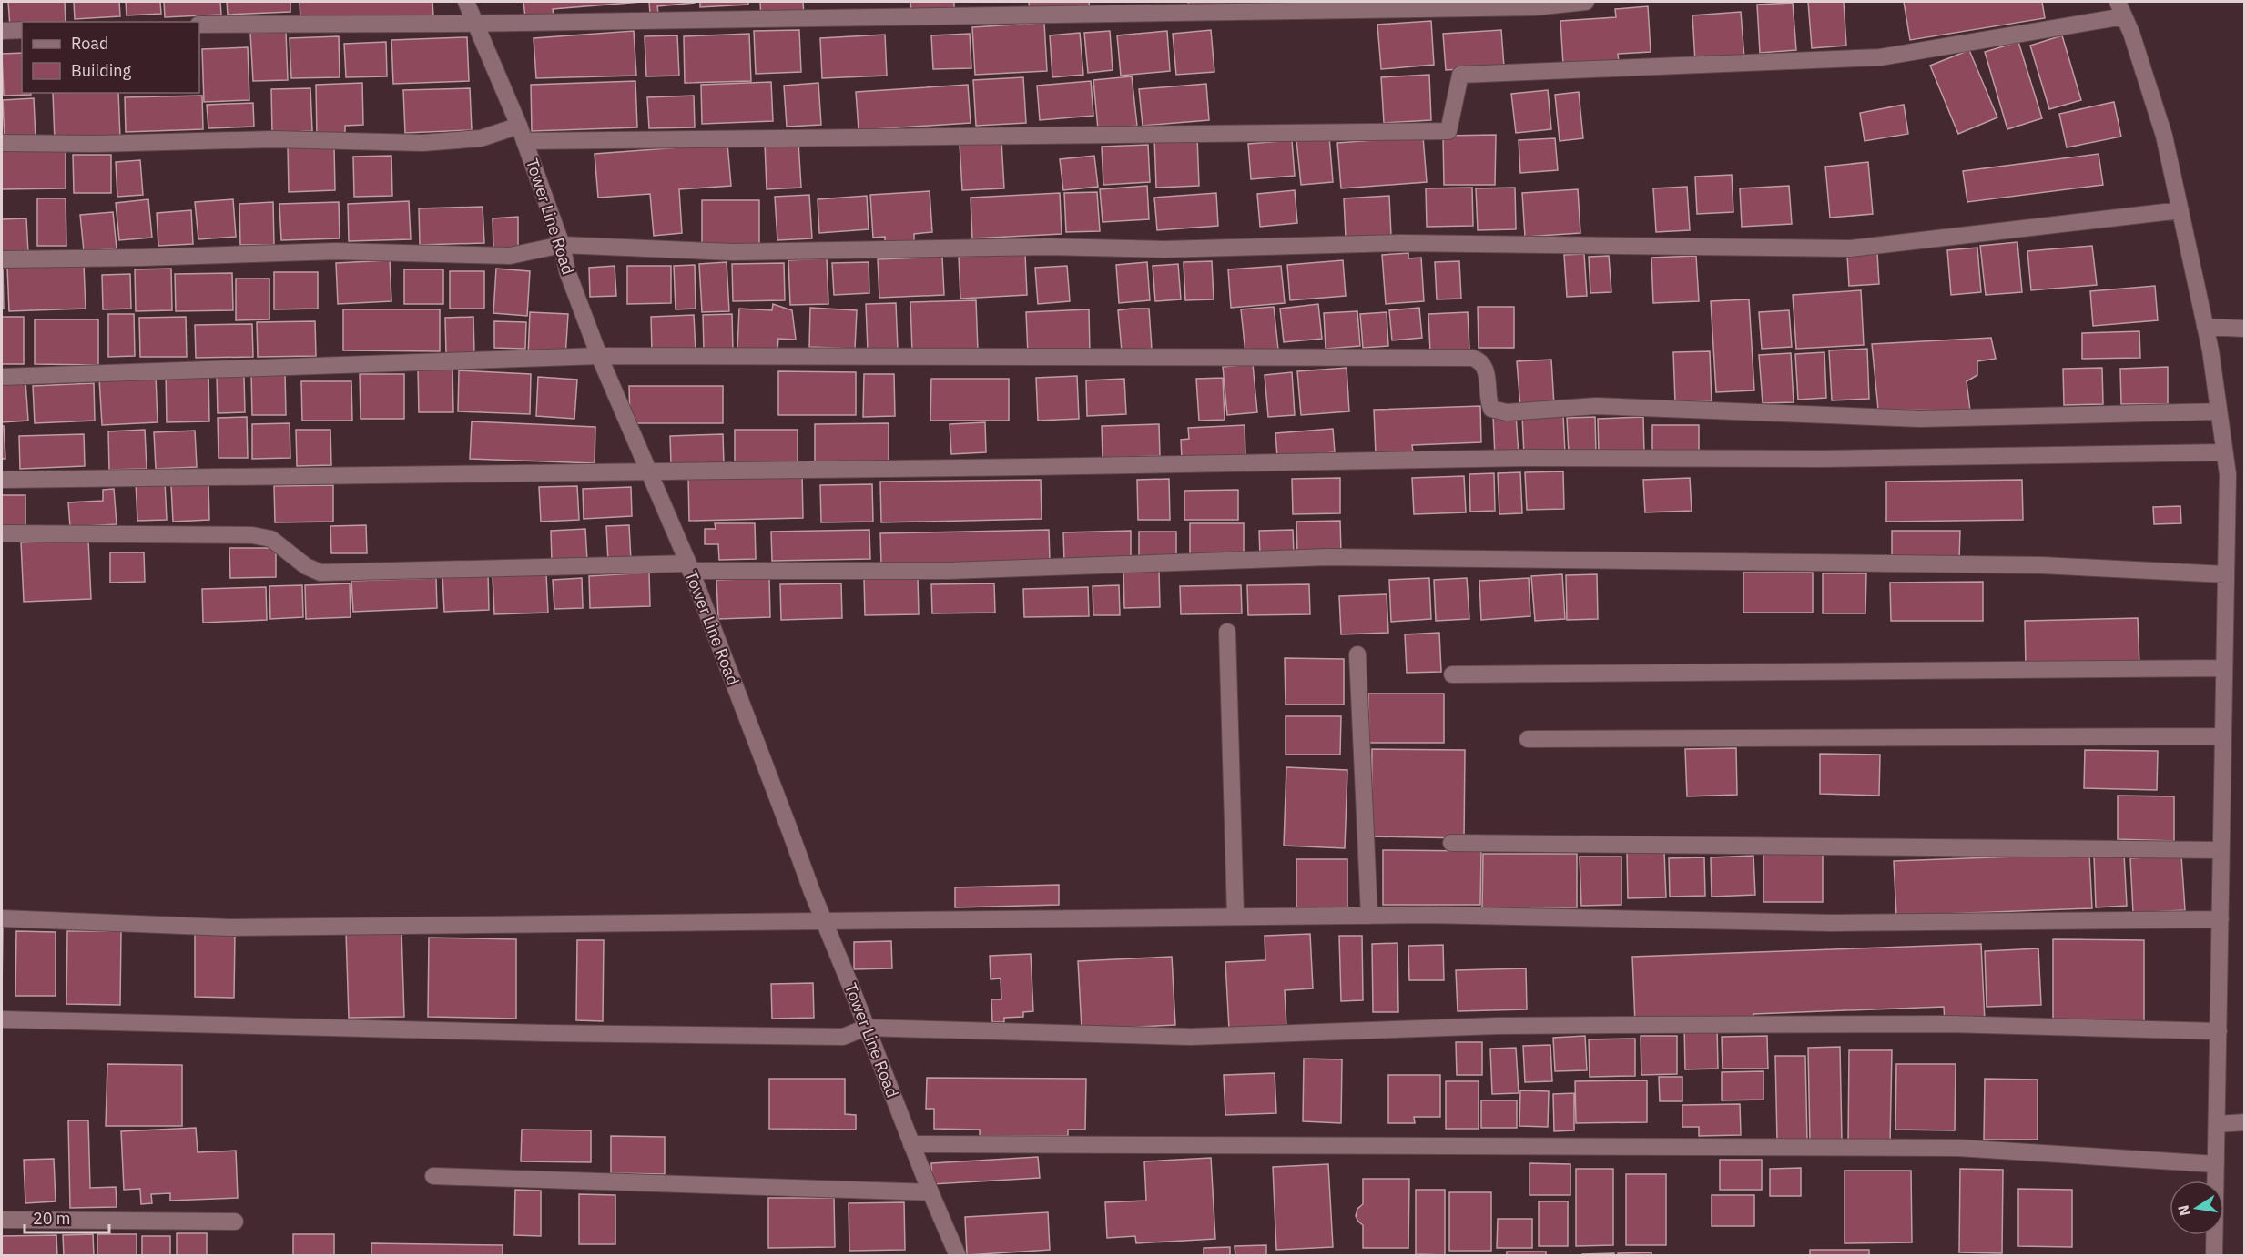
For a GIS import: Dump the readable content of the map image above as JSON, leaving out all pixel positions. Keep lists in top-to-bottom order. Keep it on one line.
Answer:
{"streets":{"street":["Tower Line Road"]},"legend":["Road","Building"],"scale_bar":"20 m","north":"left"}
